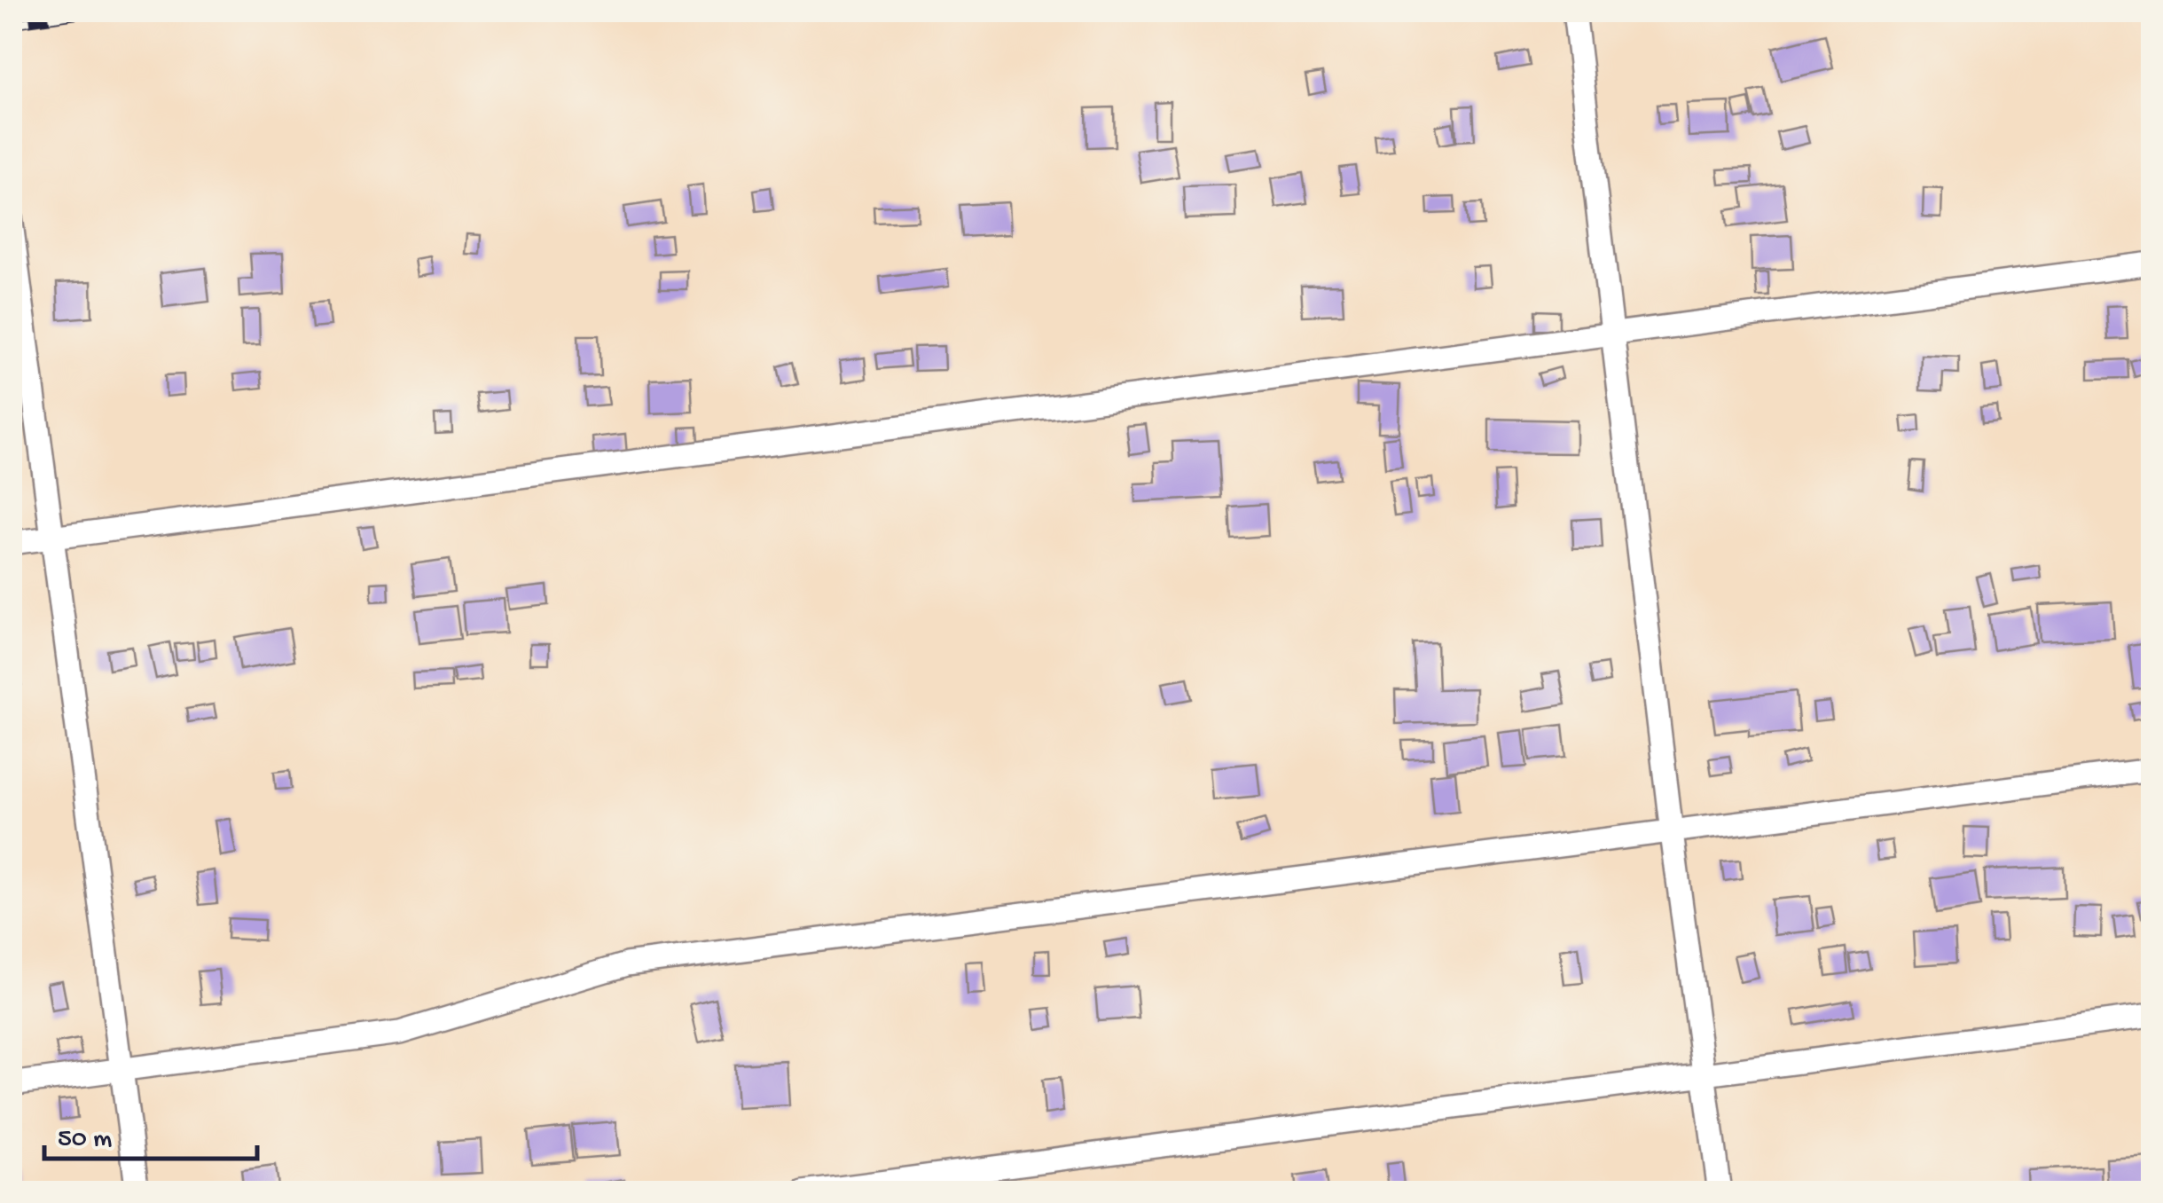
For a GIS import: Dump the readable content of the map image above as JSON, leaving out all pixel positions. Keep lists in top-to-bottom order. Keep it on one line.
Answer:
{"scale_bar":"50 m"}
